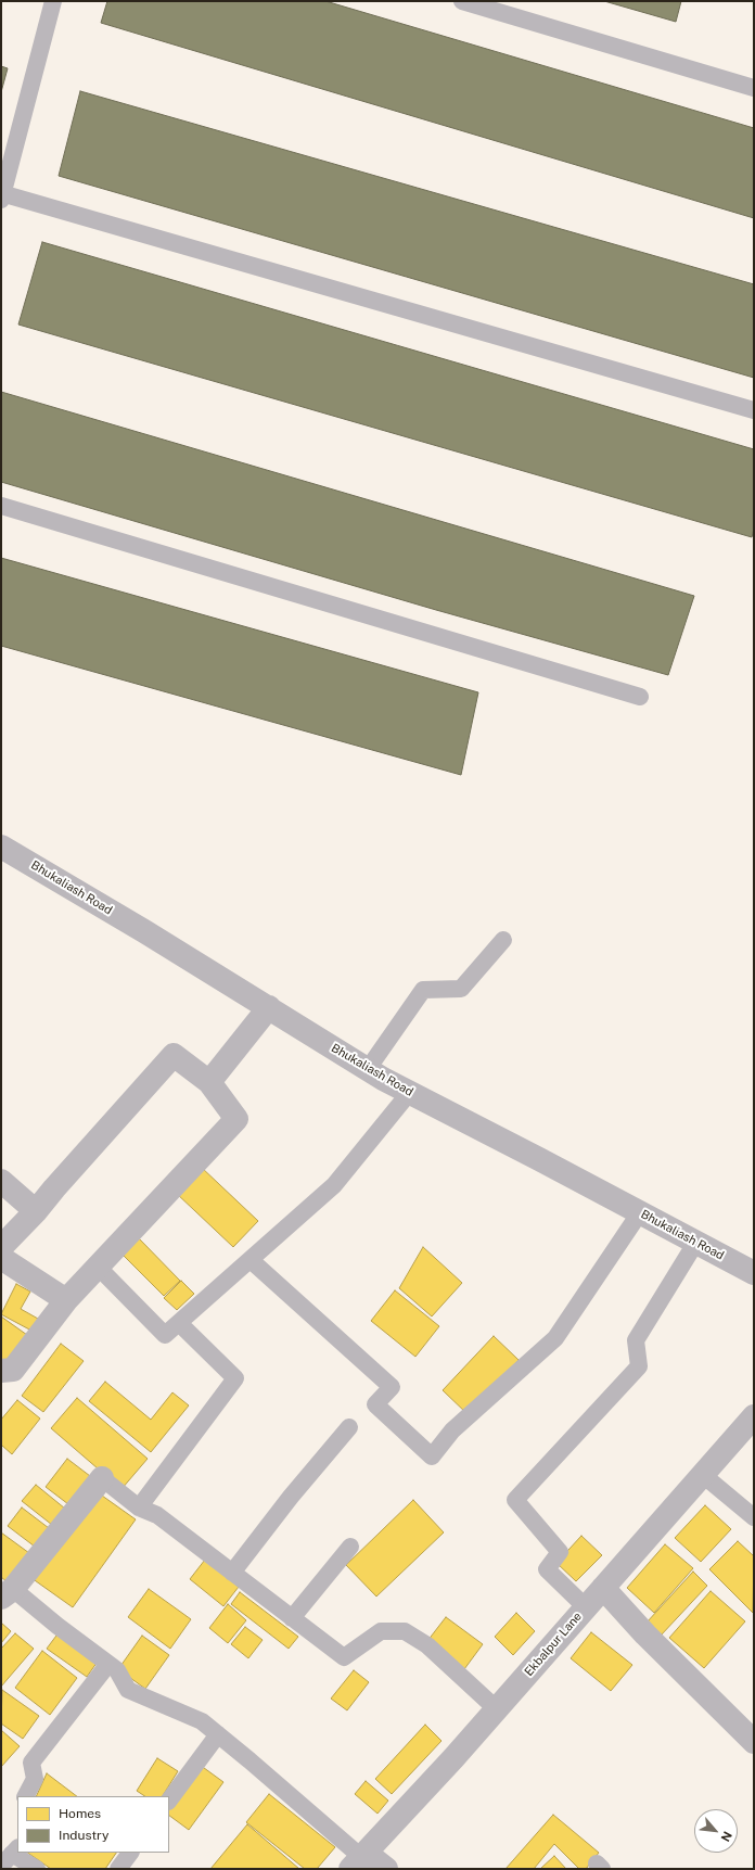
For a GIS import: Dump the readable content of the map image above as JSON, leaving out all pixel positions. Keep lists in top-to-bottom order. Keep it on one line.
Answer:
{"streets":{"street":["Bhukaliash Road","Ekbalpur Lane"]},"legend":["Homes","Industry"],"north":"bottom right"}
